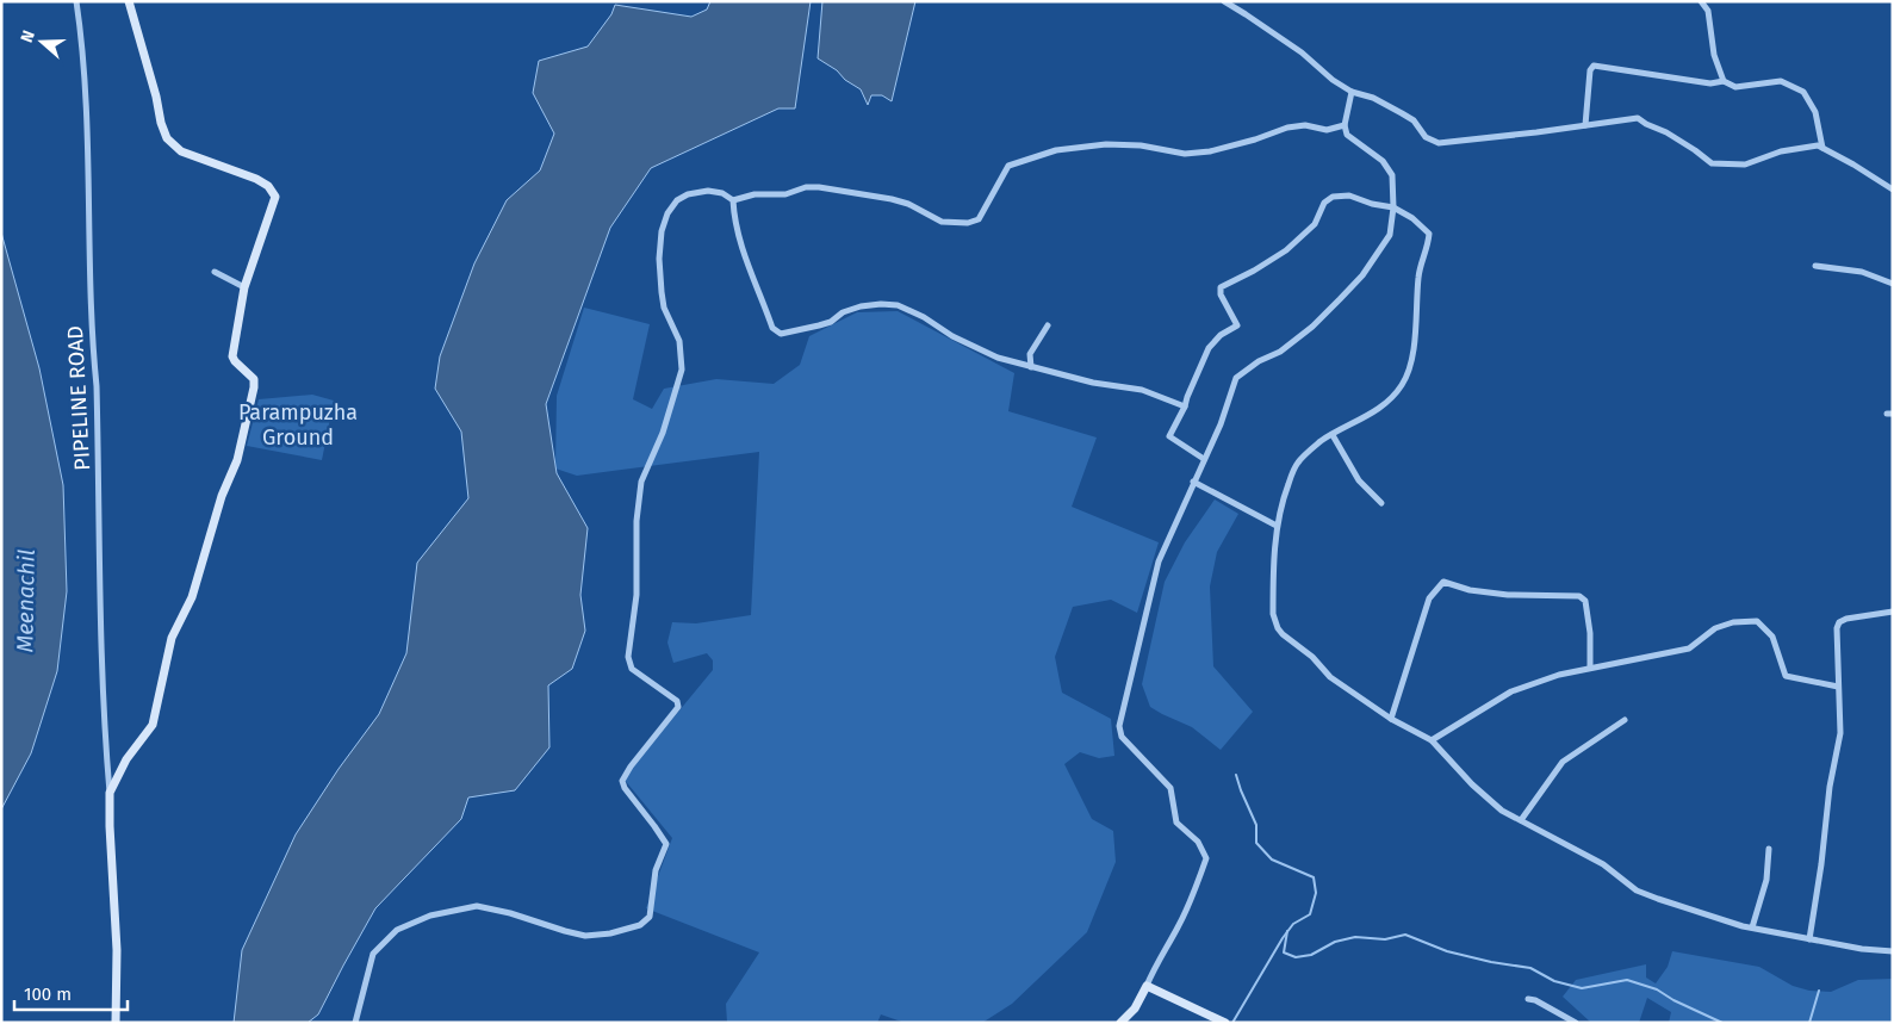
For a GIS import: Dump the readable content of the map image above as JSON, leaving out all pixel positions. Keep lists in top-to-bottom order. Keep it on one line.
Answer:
{"streets":{"street":["PIPELINE ROAD"]},"water":["Meenachil"],"parks":["Parampuzha Ground"],"scale_bar":"100 m","north":"left"}
